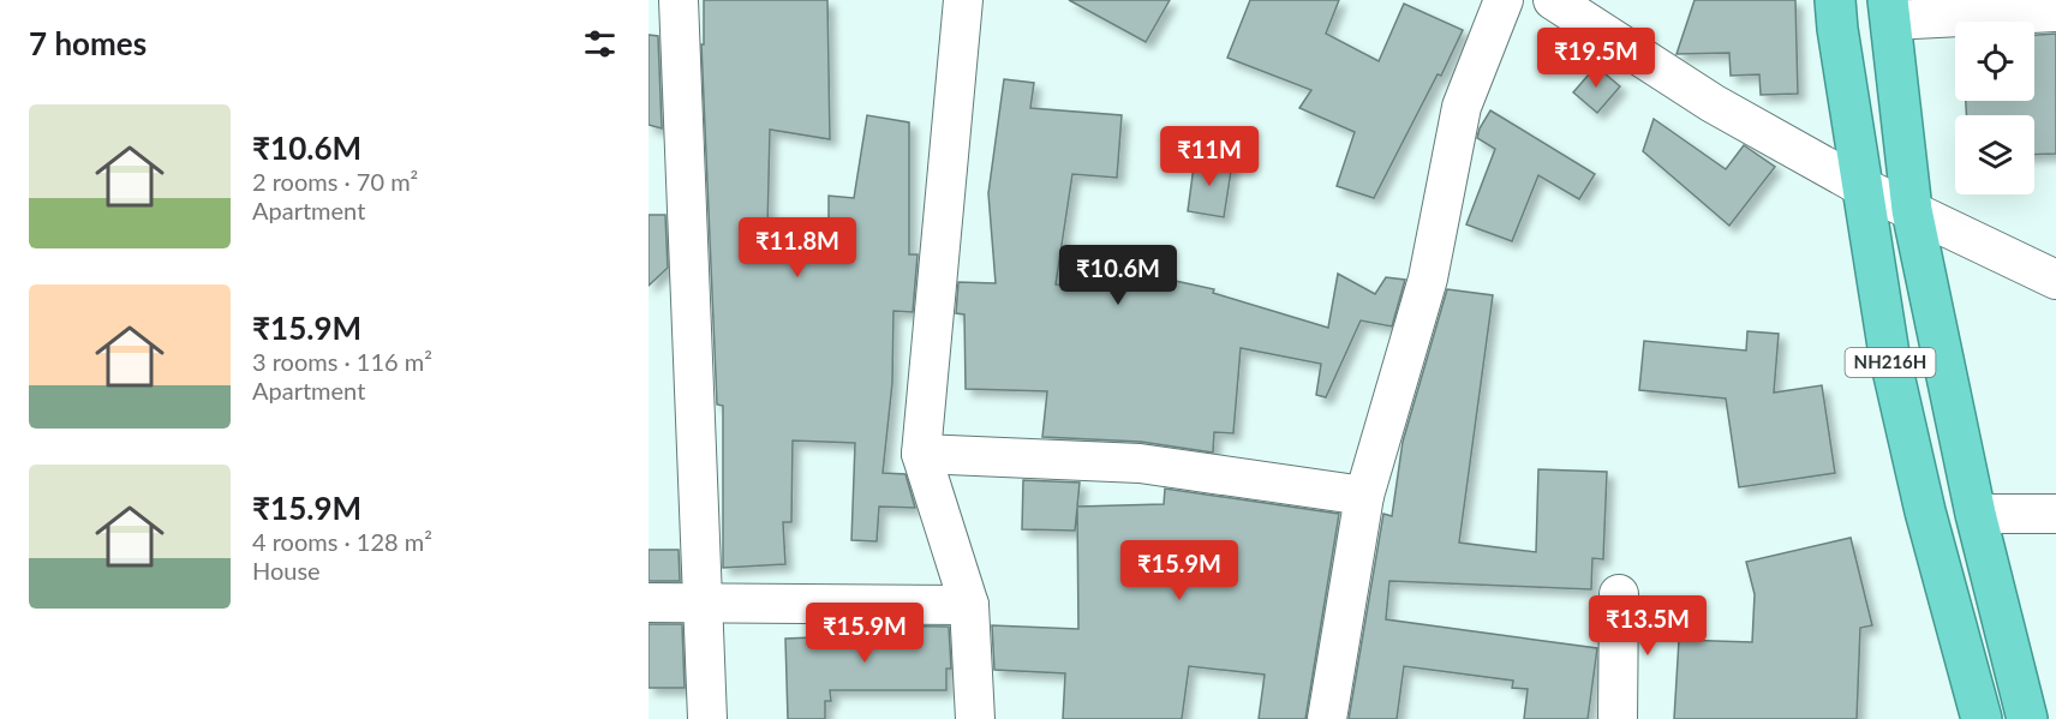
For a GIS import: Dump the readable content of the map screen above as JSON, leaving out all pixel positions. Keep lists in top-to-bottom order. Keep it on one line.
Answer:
{"streets":{"highway":["NH216H"]},"page":{"heading":"7 homes","price":["₹19.5M","₹11M","₹11.8M","₹10.6M","₹15.9M","₹13.5M","₹15.9M"],"list":[{"name":"₹10.6M","note":"2 rooms · 70 m² · Apartment"},{"name":"₹15.9M","note":"3 rooms · 116 m² · Apartment"},{"name":"₹15.9M","note":"4 rooms · 128 m² · House"}]}}
